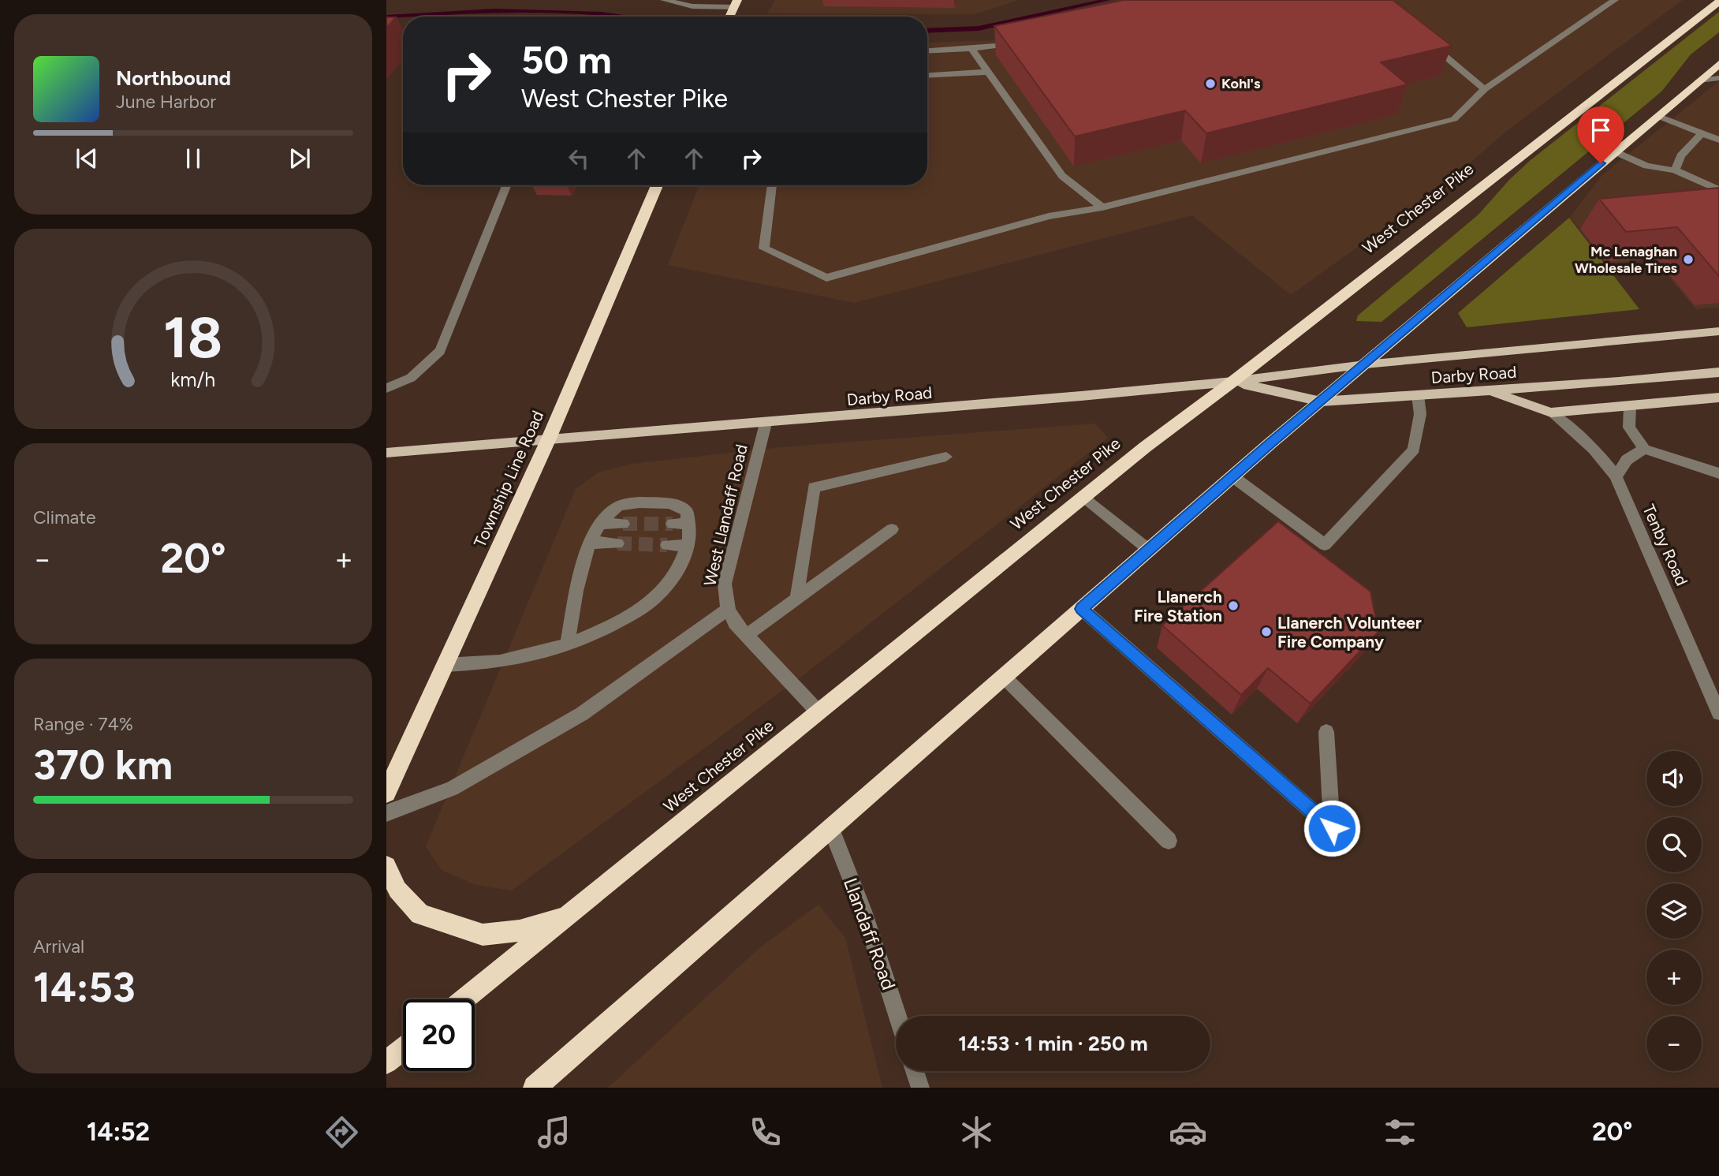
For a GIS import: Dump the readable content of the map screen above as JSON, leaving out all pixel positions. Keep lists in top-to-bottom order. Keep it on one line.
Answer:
{"streets":{"highway":["West Chester Pike","Township Line Road"],"main road":["Darby Road"],"street":["West Llandaff Road","Tenby Road","Llandaff Road"]},"crossings":[["West Chester Pike","Darby Road"],["West Chester Pike","West Llandaff Road"],["Darby Road","Township Line Road"],["Darby Road","West Llandaff Road"]],"places":["Kohl's","Mc Lenaghan Wholesale Tires","Llanerch Fire Station","Llanerch Volunteer Fire Company"],"page":{"turn":["50 m","West Chester Pike"],"song":["Northbound","June Harbor"],"tile":["Climate",["Range · 74%","370 km"],["Arrival","14:53"]],"heat":["−","20°","+"],"map_buttons":["+","−"],"limit":"20","trip":"14:53 · 1 min · 250 m","tabs":["14:52","20°"],"gauge":["18","km/h"]}}
